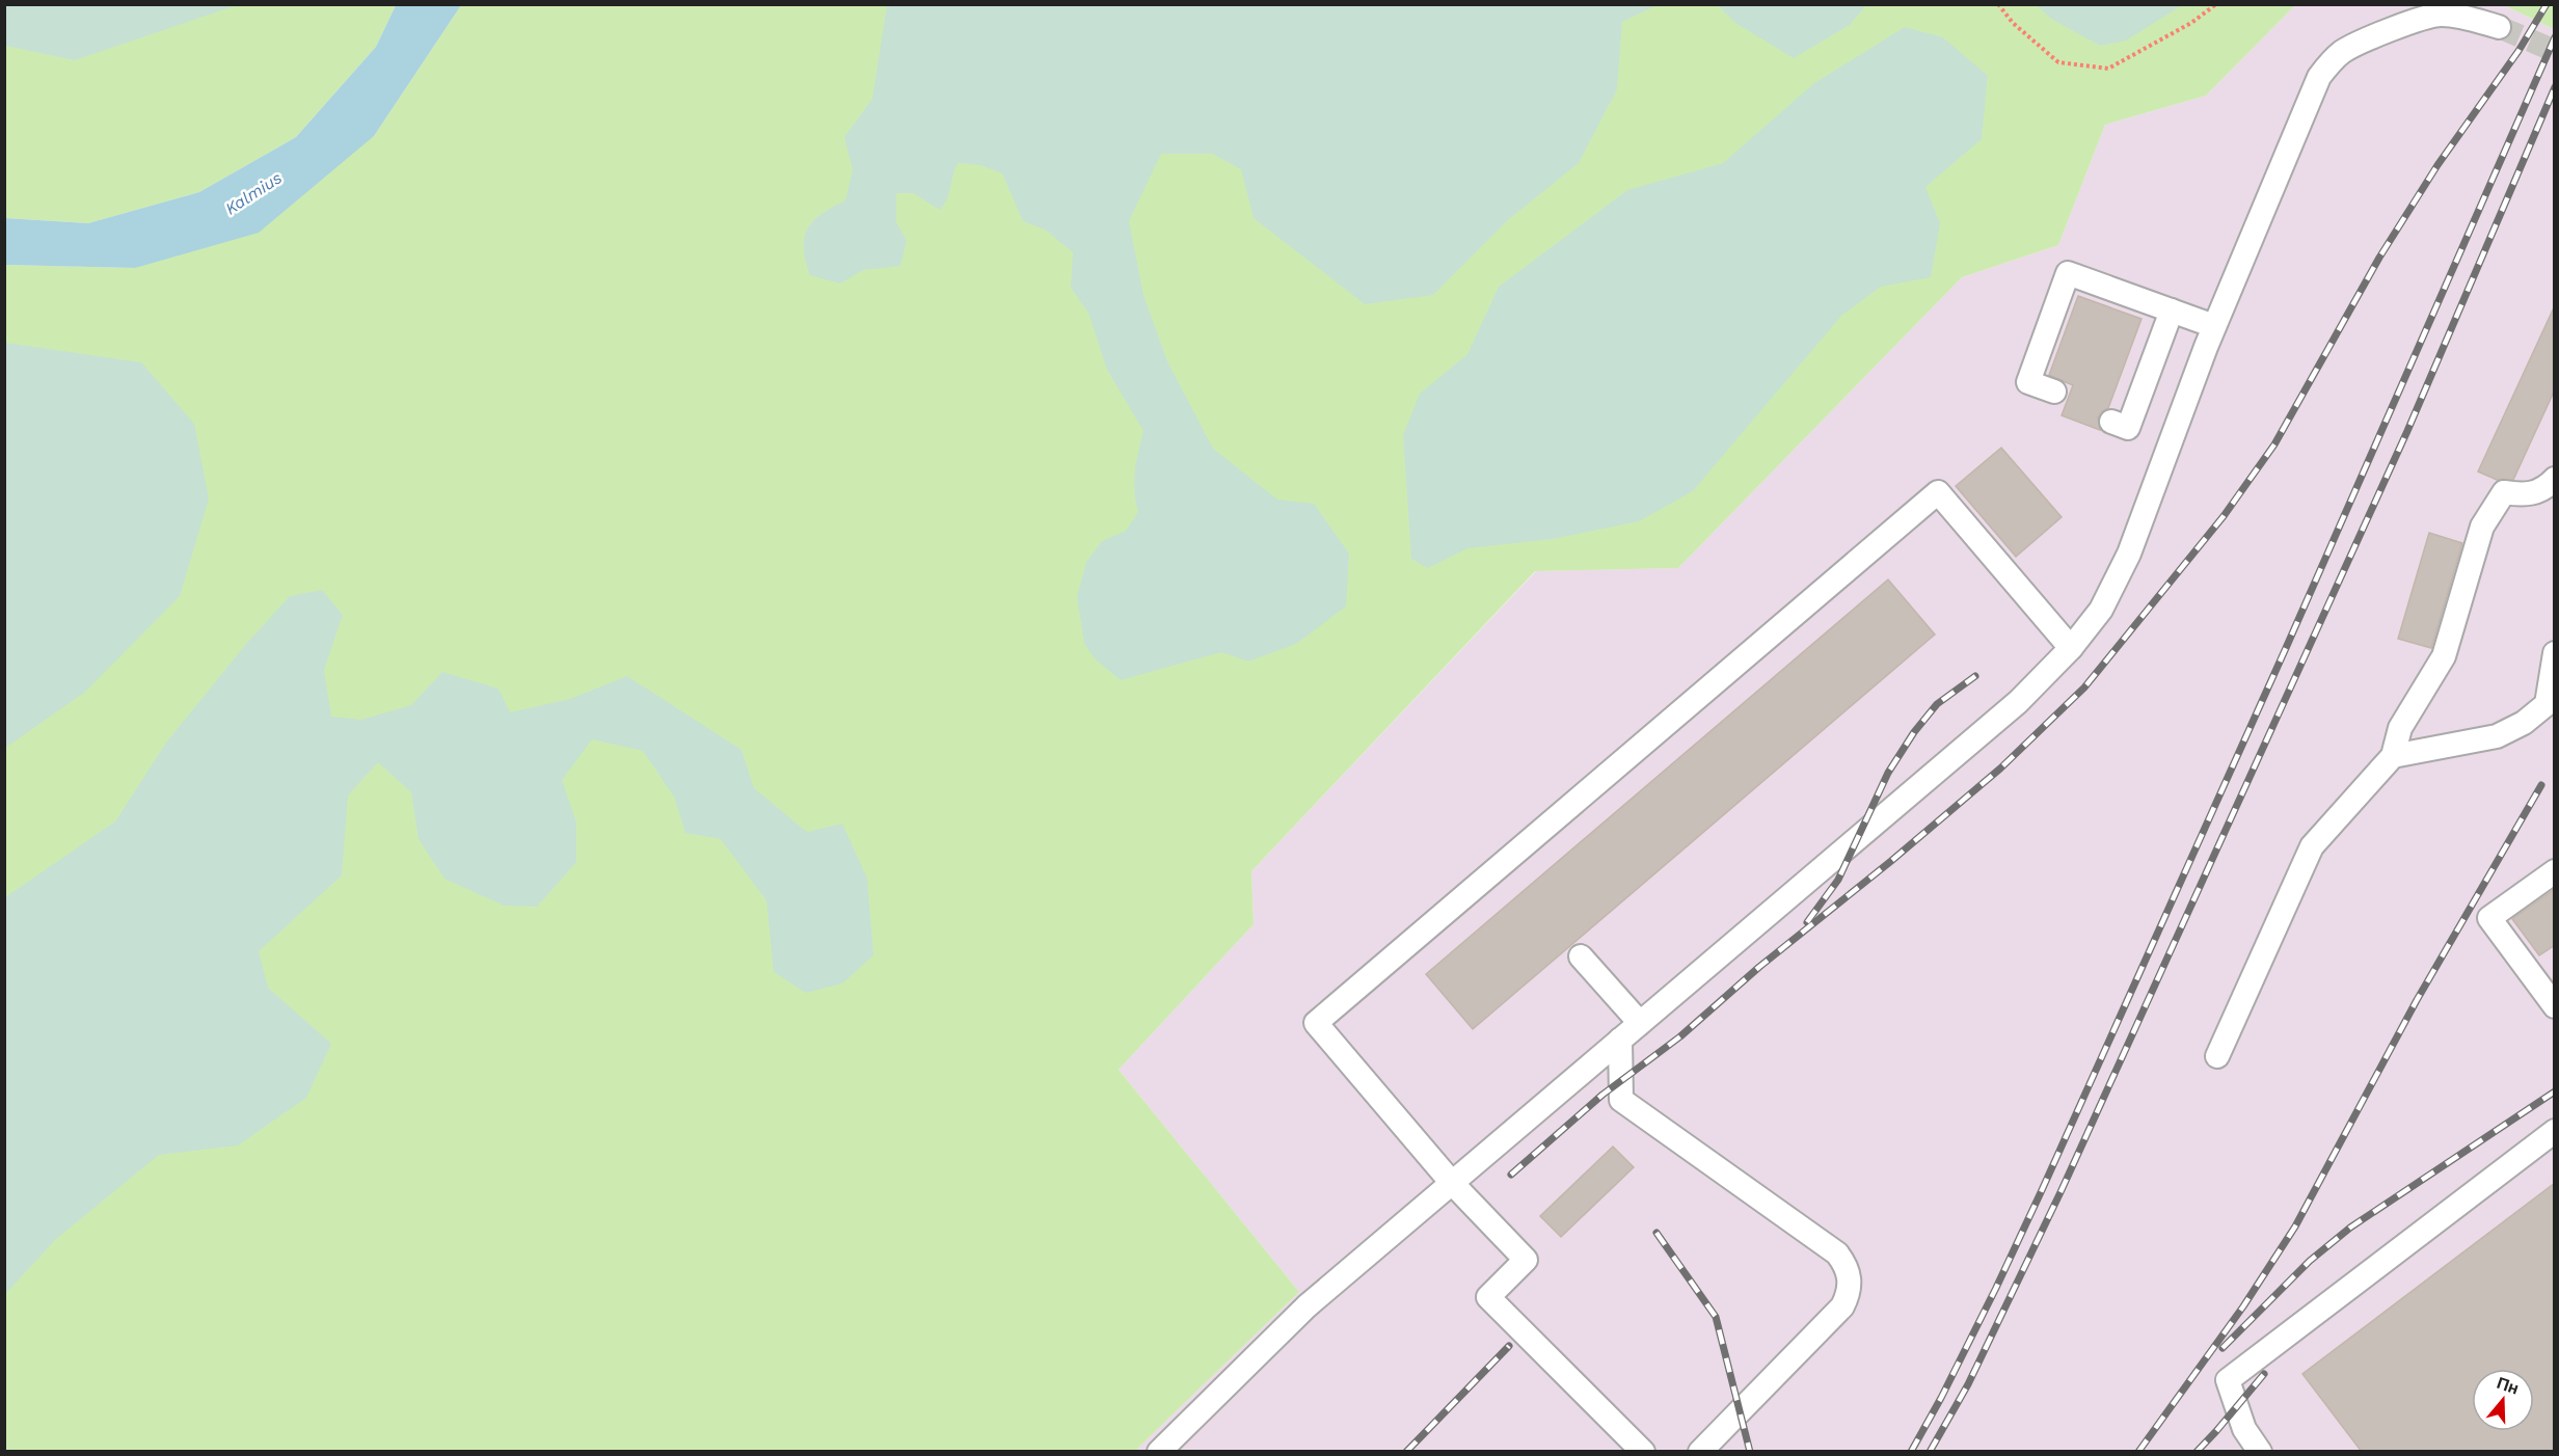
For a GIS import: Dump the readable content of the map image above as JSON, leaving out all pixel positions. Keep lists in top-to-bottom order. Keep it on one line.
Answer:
{"water":["Kalmius"],"north":"top"}
